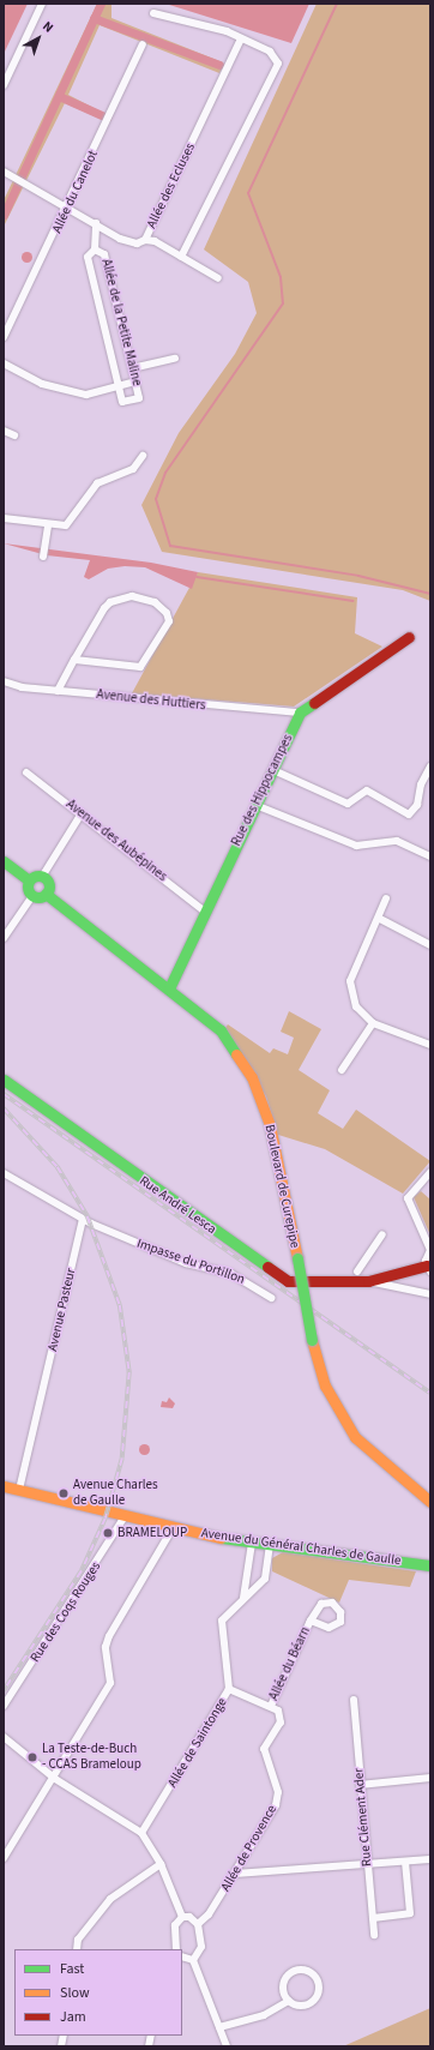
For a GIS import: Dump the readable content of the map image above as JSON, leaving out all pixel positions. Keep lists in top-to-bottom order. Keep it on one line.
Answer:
{"streets":{"street":["Allée des Ecluses","Allée du Canelot","Allée de la Petite Maline","Avenue des Huttiers","Rue des Hippocampes","Avenue des Aubépines","Boulevard de Curepipe","Rue André Lesca","Impasse du Portillon","Avenue Pasteur","Avenue du Général Charles de Gaulle","Rue des Coqs Rouges","Allée du Béarn","Allée de Saintonge","Rue Clément Ader","Allée de Provence"]},"crossings":[["Allée des Ecluses","Allée du Canelot"],["Allée des Ecluses","Allée de la Petite Maline"],["Avenue des Huttiers","Rue des Hippocampes"],["Rue des Hippocampes","Avenue des Aubépines"],["Rue des Hippocampes","Boulevard de Curepipe"],["Impasse du Portillon","Avenue Pasteur"],["Avenue Pasteur","Avenue du Général Charles de Gaulle"],["Avenue du Général Charles de Gaulle","Rue des Coqs Rouges"],["Avenue du Général Charles de Gaulle","Allée de Saintonge"],["Allée du Béarn","Allée de Provence"]],"places":["Avenue Charles de Gaulle","BRAMELOUP","La Teste-de-Buch - CCAS Brameloup"],"legend":["Fast","Slow","Jam"],"north":"top right"}
